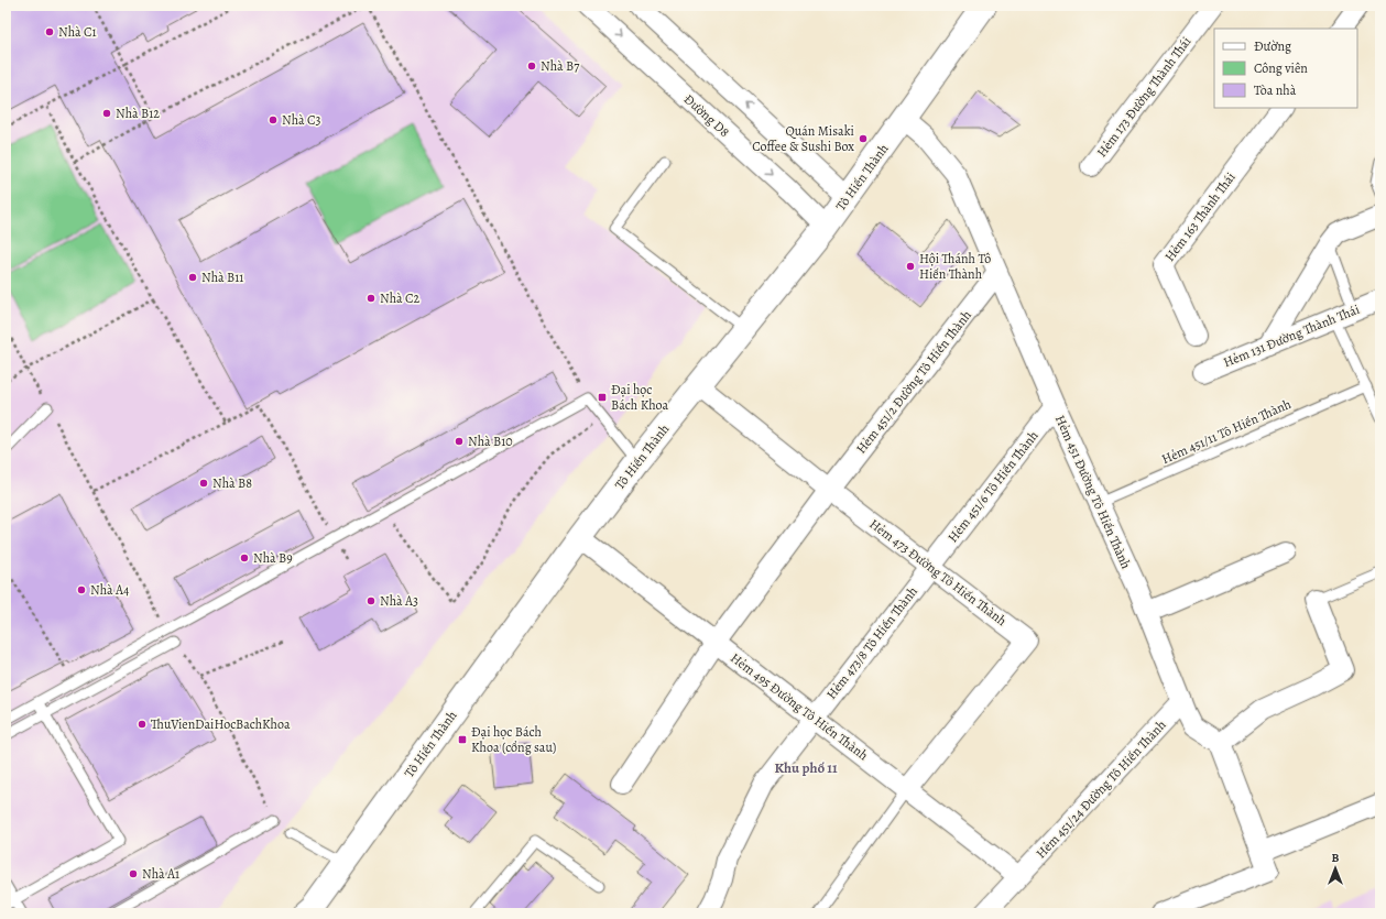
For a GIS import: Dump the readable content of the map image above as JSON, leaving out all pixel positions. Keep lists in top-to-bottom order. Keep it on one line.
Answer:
{"streets":{"main road":["Tô Hiến Thành"],"street":["Hẻm 173 Đường Thành Thái","Đường D8","Hẻm 163 Thành Thái","Hẻm 131 Đường Thành Thái","Hẻm 451/2 Đường Tô Hiến Thành","Hẻm 451/6 Tô Hiến Thành","Hẻm 451 Đường Tô Hiến Thành","Hẻm 473 Đường Tô Hiến Thành","Hẻm 473/8 Tô Hiến Thành","Hẻm 495 Đường Tô Hiến Thành","Hẻm 451/24 Đường Tô Hiến Thành"],"lane":["Hẻm 451/11 Tô Hiến Thành"]},"crossings":[["Đường D8","Tô Hiến Thành"],["Tô Hiến Thành","Hẻm 451 Đường Tô Hiến Thành"],["Tô Hiến Thành","Hẻm 473 Đường Tô Hiến Thành"],["Tô Hiến Thành","Hẻm 495 Đường Tô Hiến Thành"],["Hẻm 451/2 Đường Tô Hiến Thành","Hẻm 451 Đường Tô Hiến Thành"],["Hẻm 451/2 Đường Tô Hiến Thành","Hẻm 473 Đường Tô Hiến Thành"],["Hẻm 451/2 Đường Tô Hiến Thành","Hẻm 495 Đường Tô Hiến Thành"],["Hẻm 451/11 Tô Hiến Thành","Hẻm 451 Đường Tô Hiến Thành"],["Hẻm 451/6 Tô Hiến Thành","Hẻm 451 Đường Tô Hiến Thành"],["Hẻm 451/6 Tô Hiến Thành","Hẻm 473 Đường Tô Hiến Thành"],["Hẻm 451/6 Tô Hiến Thành","Hẻm 473/8 Tô Hiến Thành"],["Hẻm 451 Đường Tô Hiến Thành","Hẻm 451/24 Đường Tô Hiến Thành"],["Hẻm 473 Đường Tô Hiến Thành","Hẻm 473/8 Tô Hiến Thành"],["Hẻm 473 Đường Tô Hiến Thành","Hẻm 495 Đường Tô Hiến Thành"],["Hẻm 473/8 Tô Hiến Thành","Hẻm 495 Đường Tô Hiến Thành"],["Hẻm 495 Đường Tô Hiến Thành","Hẻm 451/24 Đường Tô Hiến Thành"]],"districts":["Khu phố 11"],"places":{"other":["Nhà C1","Nhà B7","Nhà B12","Nhà C3","Quán Misaki Coffee & Sushi Box","Hội Thánh Tô Hiến Thành","Nhà B11","Nhà C2","Nhà B10","Nhà B8","Nhà B9","Nhà A4","Nhà A3","ThuVienDaiHocBachKhoa","Nhà A1"],"transit":["Đại học Bách Khoa","Đại học Bách Khoa (cổng sau)"]},"legend":["Đường","Công viên","Tòa nhà"],"north":"top"}
